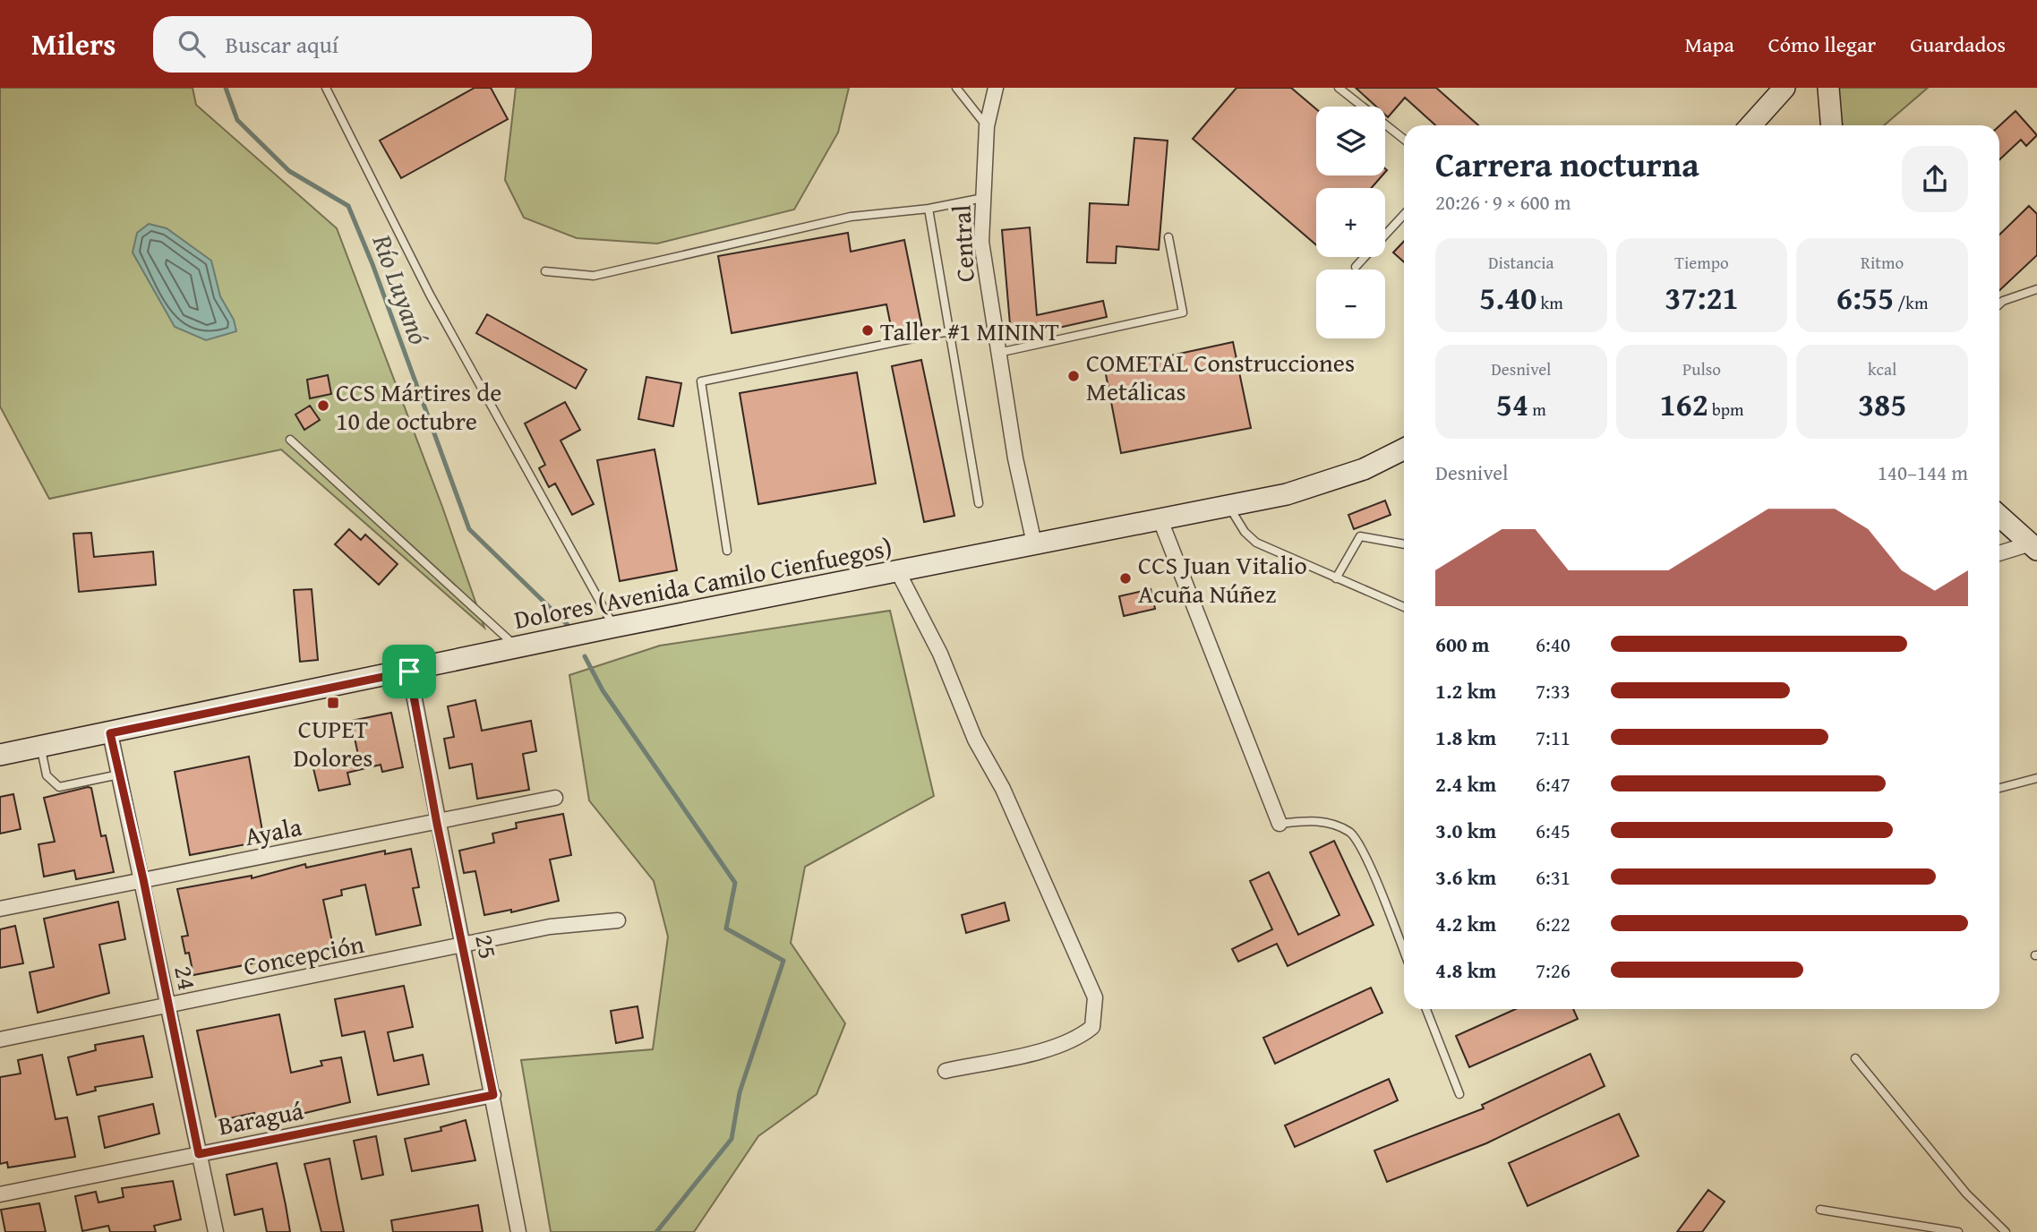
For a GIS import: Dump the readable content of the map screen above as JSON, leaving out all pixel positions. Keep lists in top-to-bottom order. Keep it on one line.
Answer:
{"streets":{"main road":["Dolores (Avenida Camilo Cienfuegos)"],"street":["Central","Ayala","25","Concepción","24","Baraguá"]},"crossings":[["Central","Dolores (Avenida Camilo Cienfuegos)"],["Dolores (Avenida Camilo Cienfuegos)","25"],["Dolores (Avenida Camilo Cienfuegos)","24"],["Ayala","25"],["Ayala","24"],["25","Concepción"],["25","Baraguá"],["Concepción","24"],["24","Baraguá"]],"water":["Río Luyanó"],"places":{"other":["Taller #1 MININT","COMETAL Construcciones Metálicas","CCS Mártires de 10 de octubre","CCS Juan Vitalio Acuña Núñez"],"transit":["CUPET Dolores"]},"page":{"header":"Milers","search":"Buscar aquí","nav":["Mapa","Cómo llegar","Guardados"],"map_buttons":["+","−"],"heading":["Carrera nocturna","20:26 · 9 × 600 m"],"stats":[["Distancia","5.40 km"],["Tiempo","37:21"],["Ritmo","6:55 /km"],["Desnivel","54 m"],["Pulso","162 bpm"],["kcal","385"]],"chart":["Desnivel","140–144 m"],"list":[{"name":"600 m","note":"6:40"},{"name":"1.2 km","note":"7:33"},{"name":"1.8 km","note":"7:11"},{"name":"2.4 km","note":"6:47"},{"name":"3.0 km","note":"6:45"},{"name":"3.6 km","note":"6:31"},{"name":"4.2 km","note":"6:22"},{"name":"4.8 km","note":"7:26"}]}}
